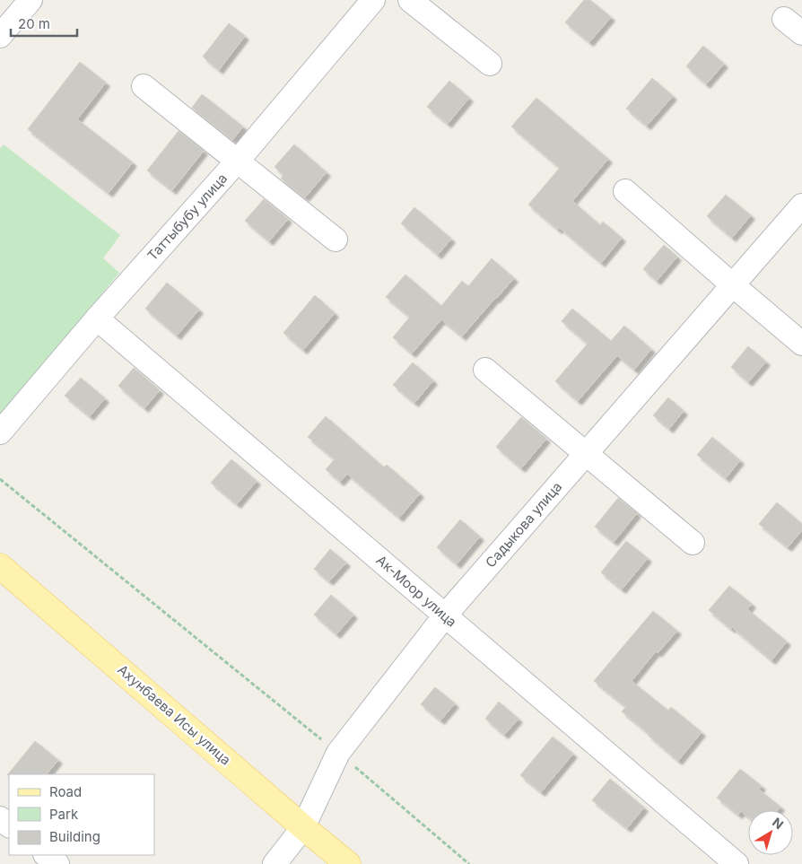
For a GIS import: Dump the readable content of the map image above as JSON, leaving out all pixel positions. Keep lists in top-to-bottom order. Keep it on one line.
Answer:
{"streets":{"main road":["Ахунбаева Исы улица"],"street":["Таттыбубу улица","Садыкова улица","Ак-Моор улица"]},"crossings":[["Таттыбубу улица","Ак-Моор улица"],["Садыкова улица","Ак-Моор улица"],["Садыкова улица","Ахунбаева Исы улица"]],"legend":["Road","Park","Building"],"scale_bar":"20 m","north":"top right"}
